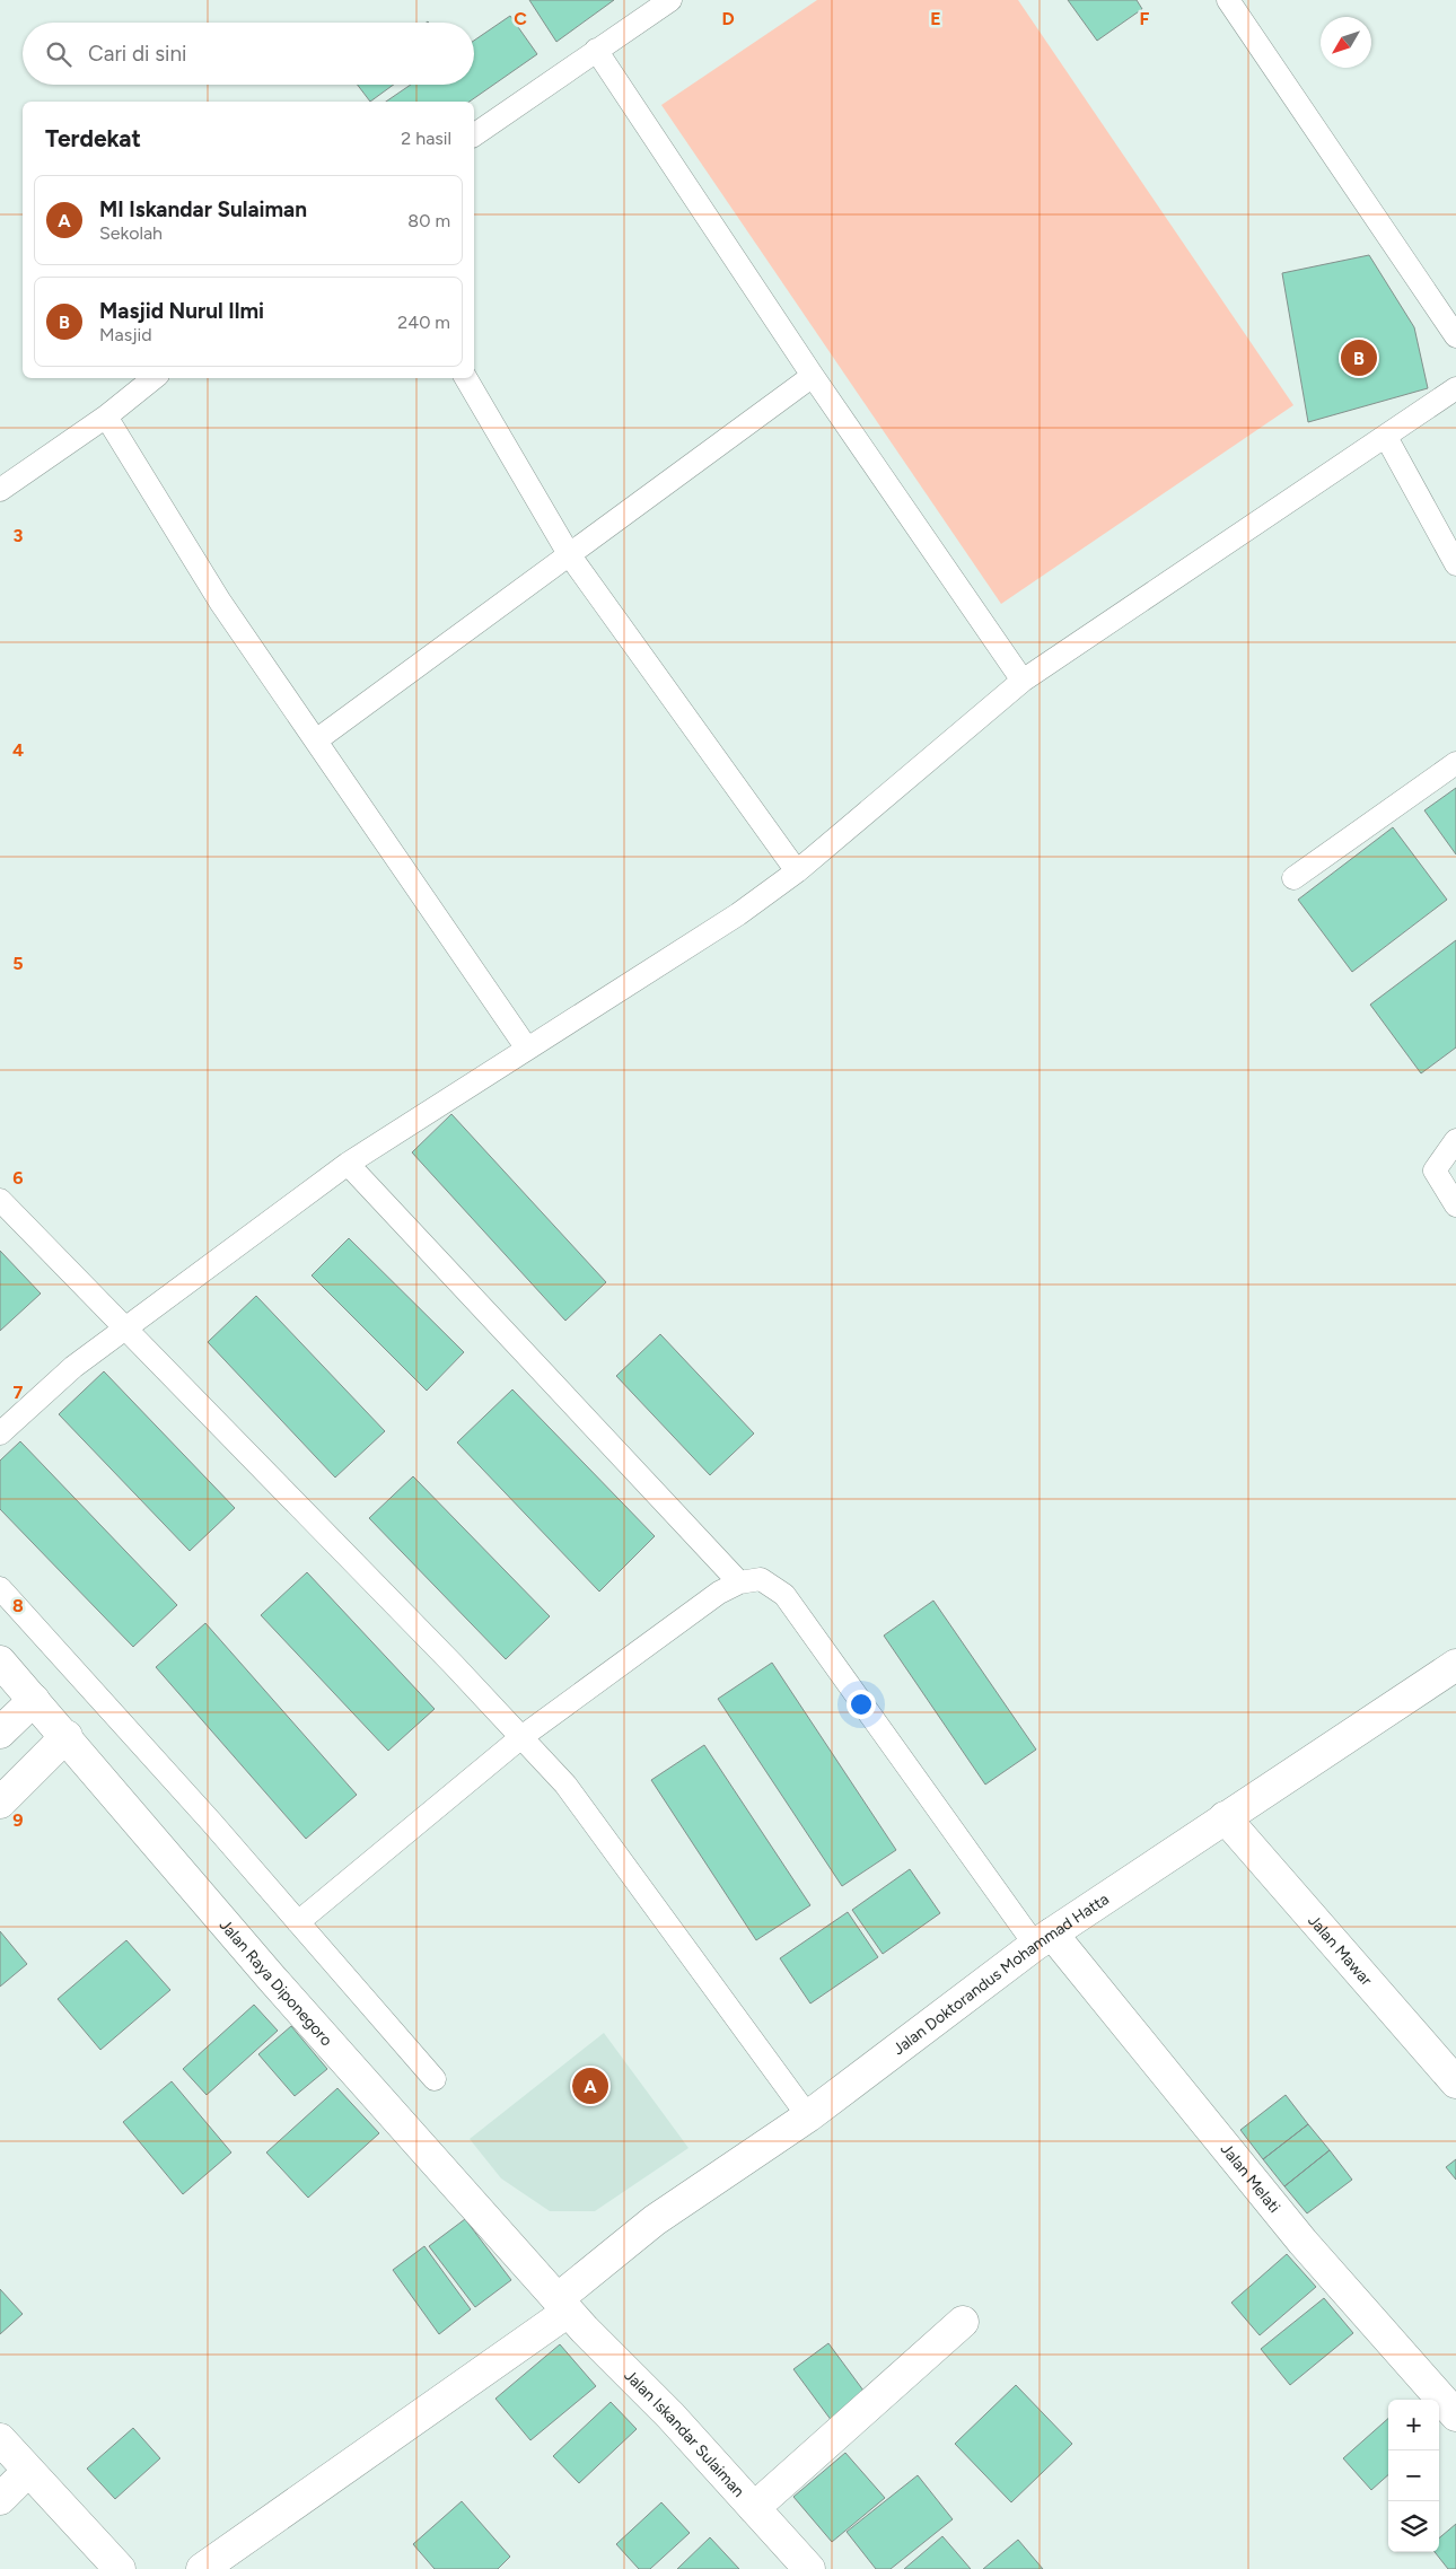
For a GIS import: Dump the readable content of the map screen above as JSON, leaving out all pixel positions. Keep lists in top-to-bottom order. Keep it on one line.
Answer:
{"streets":{"street":["Jalan Mawar","Jalan Doktorandus Mohammad Hatta","Jalan Raya Diponegoro","Jalan Melati","Jalan Iskandar Sulaiman"]},"crossings":[["Jalan Mawar","Jalan Doktorandus Mohammad Hatta"],["Jalan Doktorandus Mohammad Hatta","Jalan Raya Diponegoro"],["Jalan Doktorandus Mohammad Hatta","Jalan Melati"],["Jalan Doktorandus Mohammad Hatta","Jalan Iskandar Sulaiman"],["Jalan Raya Diponegoro","Jalan Iskandar Sulaiman"]],"north":"bottom left","page":{"search":"Cari di sini","heading":["Terdekat","2 hasil"],"list":[{"mark":"A","name":"MI Iskandar Sulaiman","note":"Sekolah","value":"80 m"},{"mark":"B","name":"Masjid Nurul Ilmi","note":"Masjid","value":"240 m"}],"pins":["B","A"],"map_buttons":["+","−"]},"grid":{"columns":["C","D","E","F"],"rows":["3","4","5","6","7","8","9"]}}
